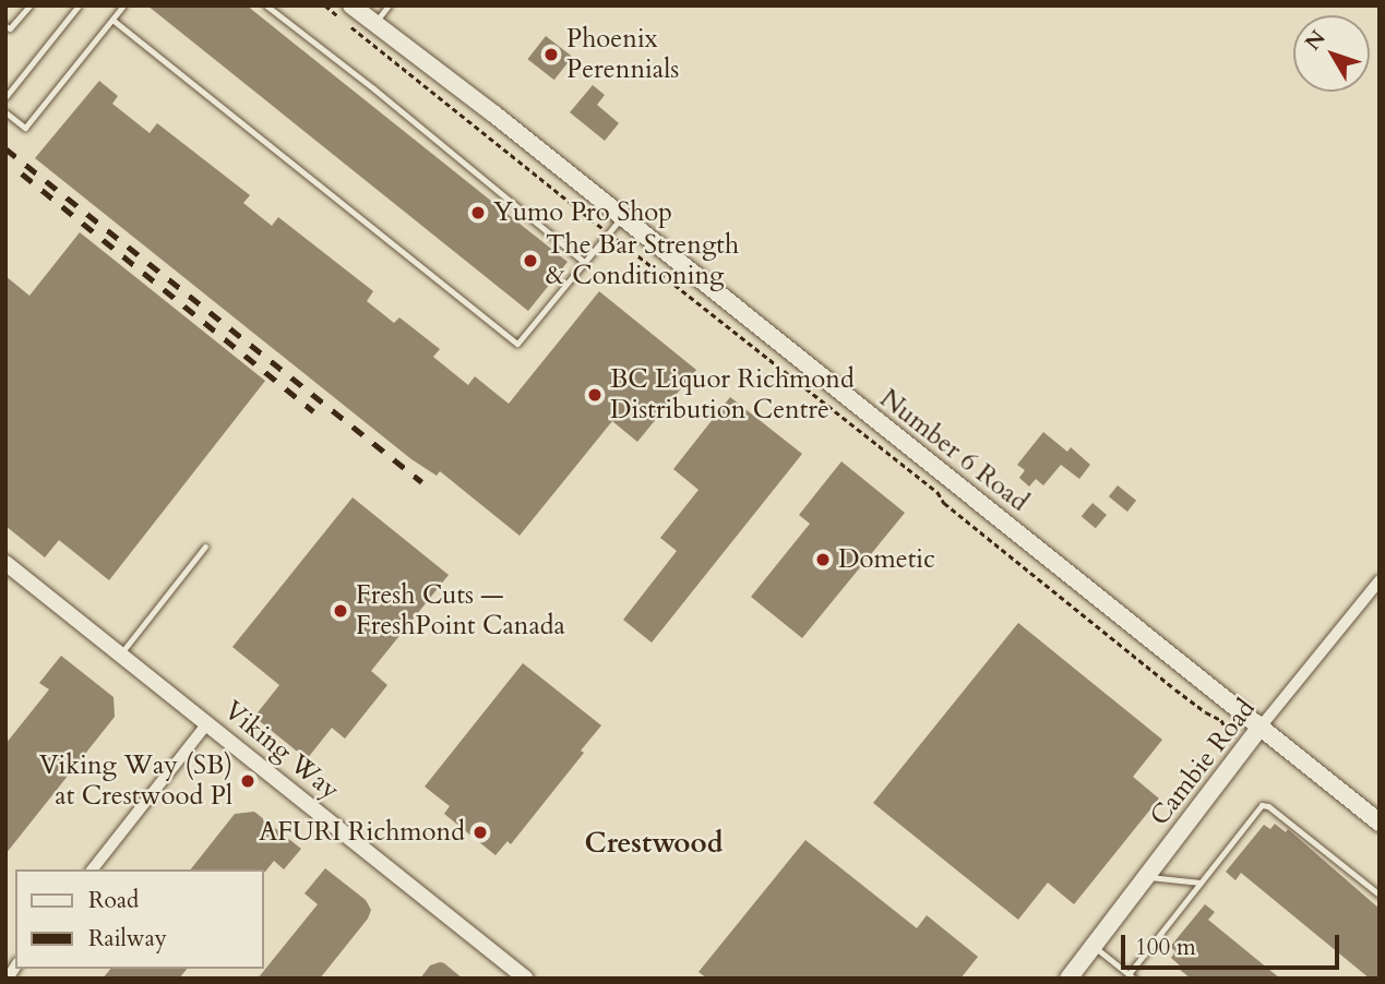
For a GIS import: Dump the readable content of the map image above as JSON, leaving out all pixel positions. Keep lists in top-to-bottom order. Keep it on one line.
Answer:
{"streets":{"main road":["Number 6 Road","Cambie Road"],"street":["Viking Way"]},"crossings":[["Number 6 Road","Cambie Road"]],"districts":["Crestwood"],"places":["Phoenix Perennials","Yumo Pro Shop","The Bar Strength & Conditioning","BC Liquor Richmond Distribution Centre","Dometic","Fresh Cuts — FreshPoint Canada","Viking Way (SB) at Crestwood Pl","AFURI Richmond"],"legend":["Road","Railway"],"scale_bar":"100 m","north":"top left"}
